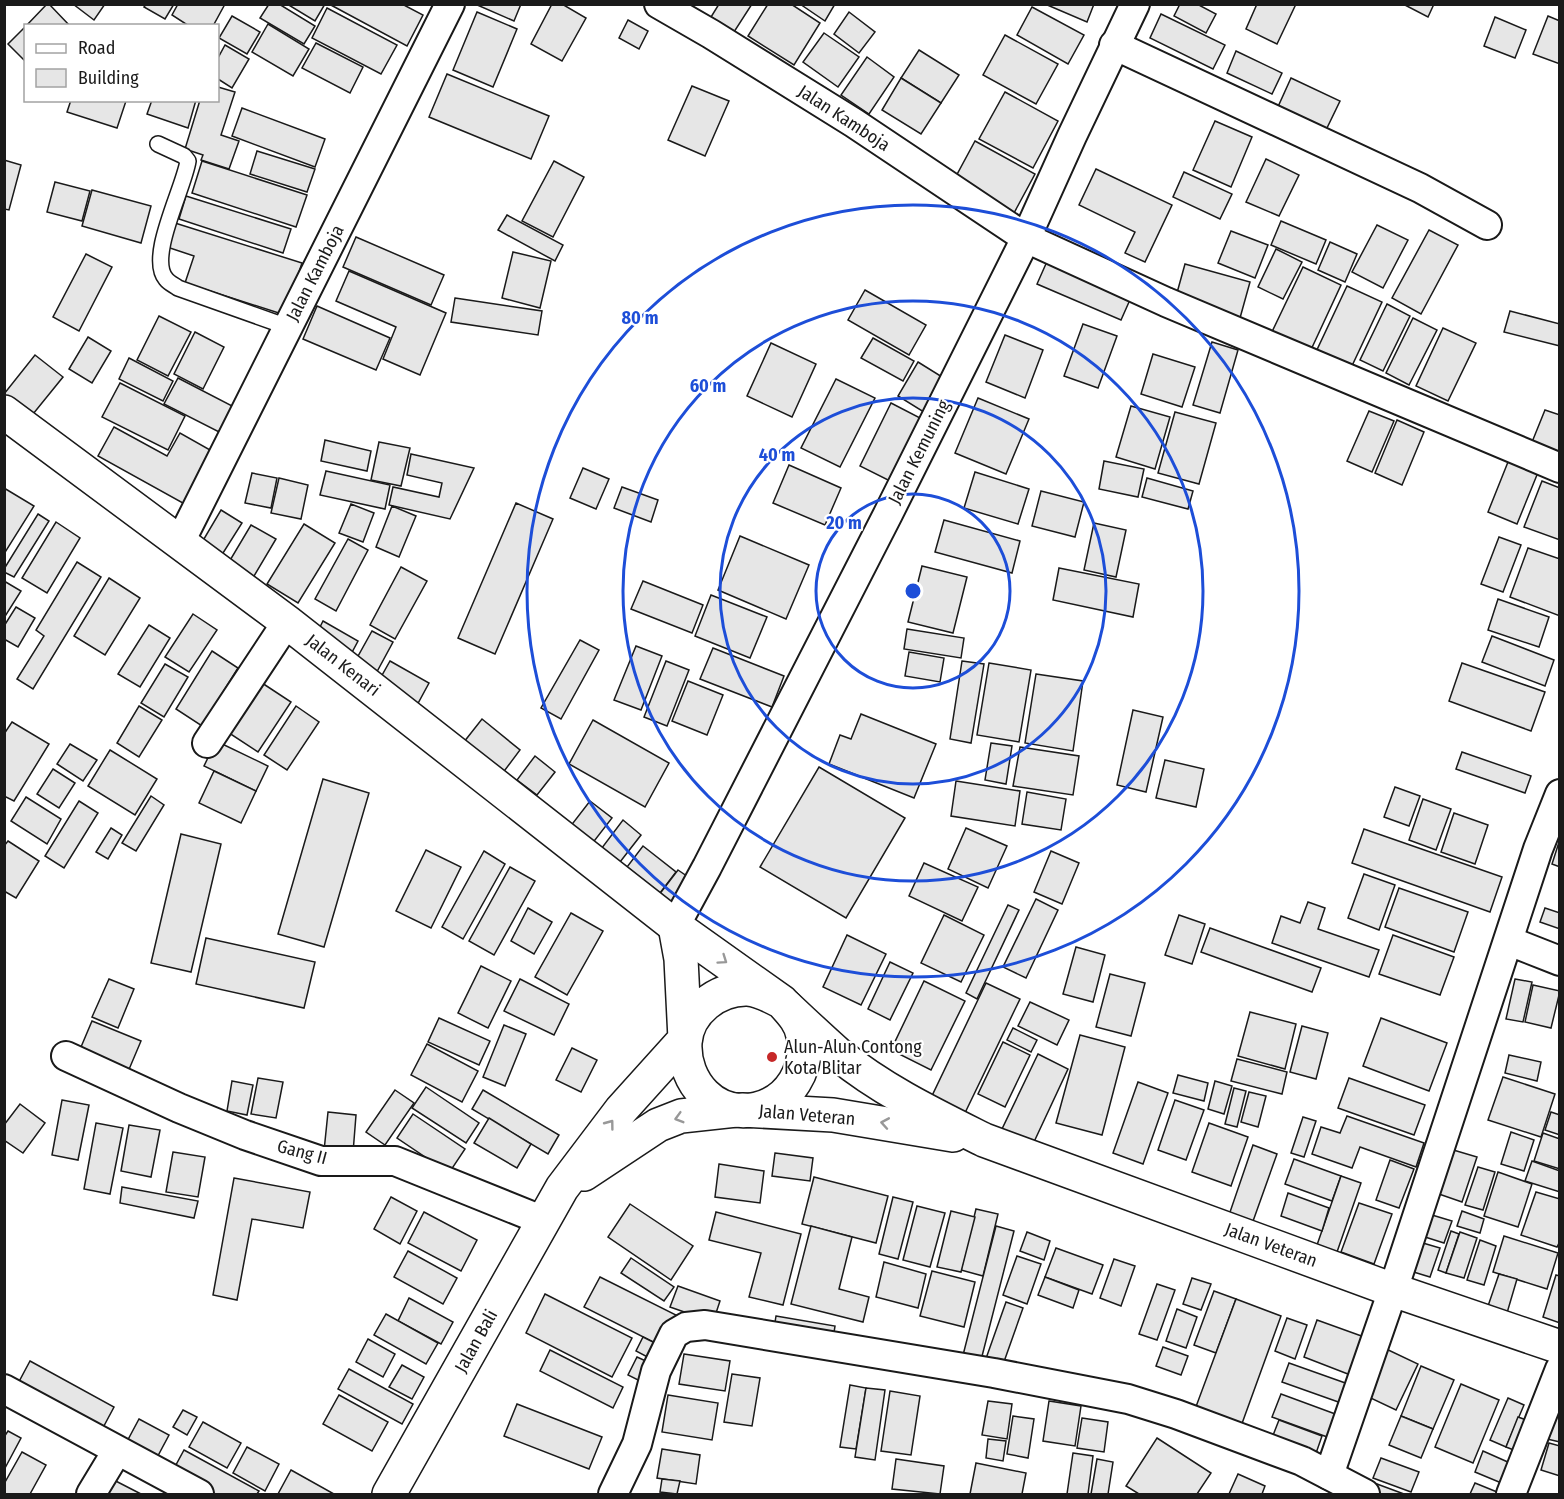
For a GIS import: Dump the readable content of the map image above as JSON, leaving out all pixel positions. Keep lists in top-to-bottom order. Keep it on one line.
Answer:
{"streets":{"main road":["Jalan Kenari","Jalan Veteran","Jalan Bali"],"street":["Jalan Kamboja","Jalan Kemuning","Gang II"]},"crossings":[["Jalan Kamboja","Jalan Kemuning"],["Jalan Kamboja","Jalan Kenari"],["Jalan Kemuning","Jalan Kenari"],["Jalan Kenari","Jalan Veteran"],["Jalan Kenari","Jalan Bali"],["Jalan Veteran","Jalan Bali"],["Gang II","Jalan Bali"]],"one_way":["Jalan Bali"],"places":["Alun-Alun Contong Kota Blitar"],"legend":["Road","Building"],"rings":["80 m","60 m","40 m","20 m"]}
